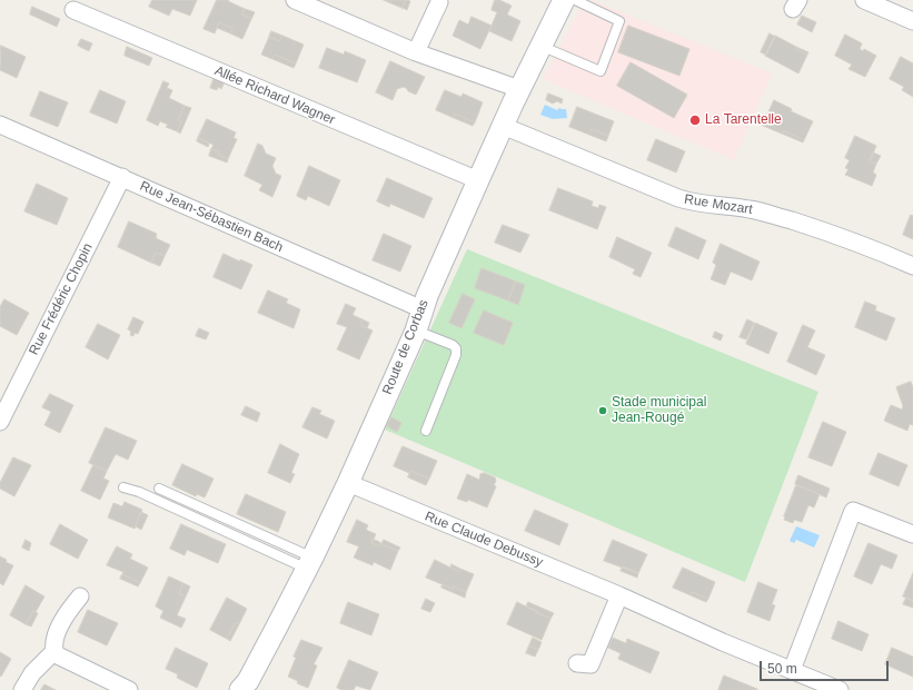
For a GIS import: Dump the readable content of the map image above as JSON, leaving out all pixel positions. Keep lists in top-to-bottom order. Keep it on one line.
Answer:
{"streets":{"street":["Allée Richard Wagner","Rue Mozart","Rue Jean-Sébastien Bach","Rue Frédéric Chopin","Route de Corbas","Rue Claude Debussy"]},"crossings":[["Allée Richard Wagner","Route de Corbas"],["Rue Mozart","Route de Corbas"],["Rue Jean-Sébastien Bach","Rue Frédéric Chopin"],["Rue Jean-Sébastien Bach","Route de Corbas"],["Route de Corbas","Rue Claude Debussy"]],"places":["La Tarentelle","Stade municipal Jean-Rougé"],"scale_bar":"50 m"}
